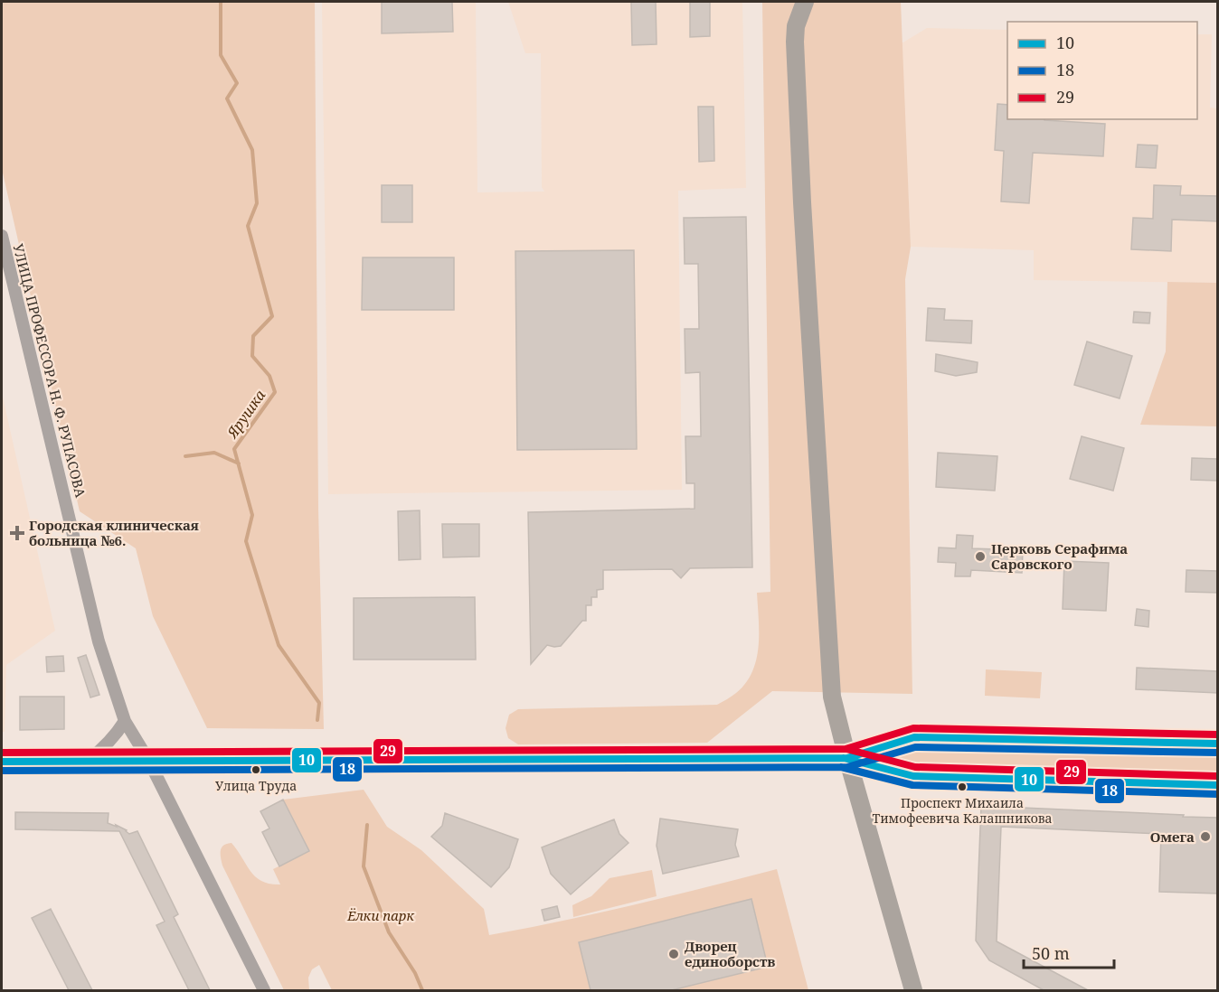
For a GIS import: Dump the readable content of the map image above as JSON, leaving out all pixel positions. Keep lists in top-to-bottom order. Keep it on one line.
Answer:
{"streets":{"street":["УЛИЦА ПРОФЕССОРА Н. Ф. РУПАСОВА"]},"water":["Ярушка"],"parks":["Ёлки парк"],"places":{"health":["Городская клиническая больница №6."],"other":["Церковь Серафима Саровского","Улица Труда","Проспект Михаила Тимофеевича Калашникова","Омега","Дворец единоборств"]},"lines":["transit line 29","transit line 10","transit line 18"],"legend":["10","18","29"],"scale_bar":"50 m"}
